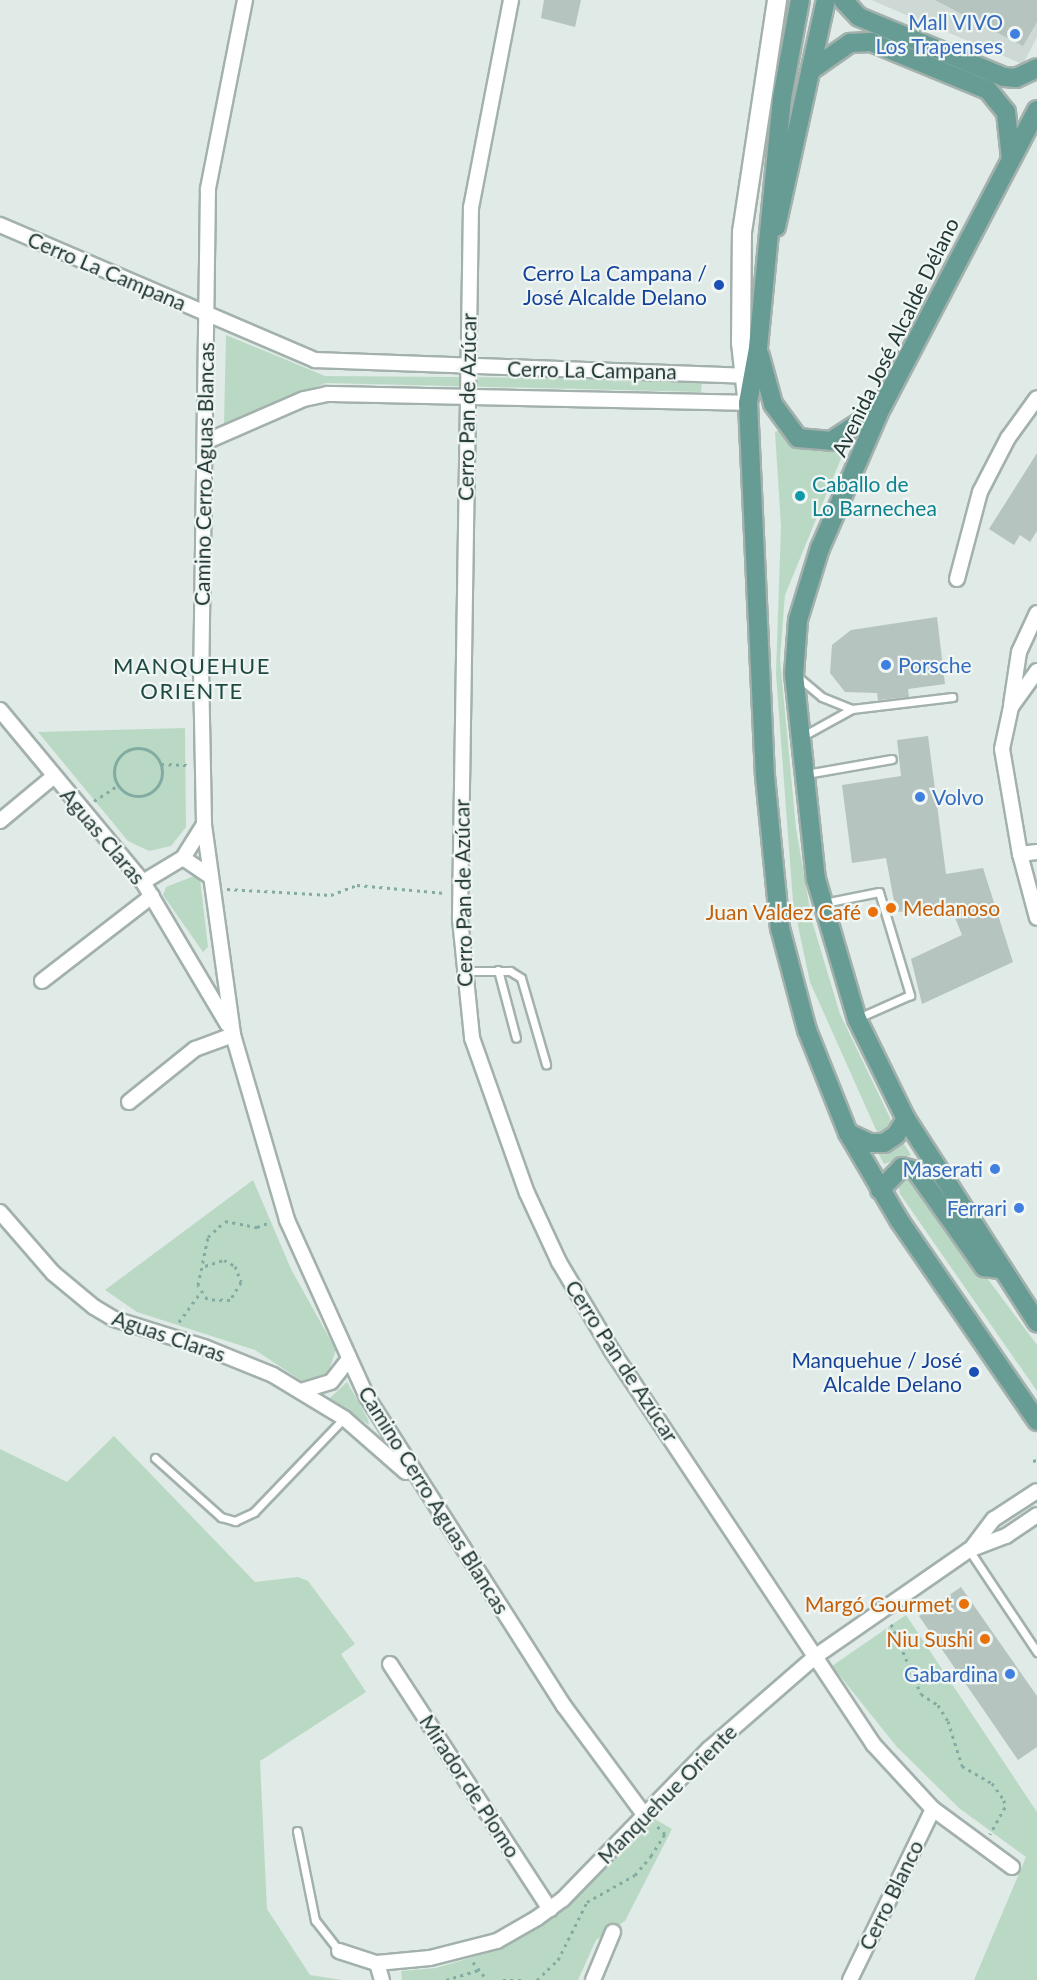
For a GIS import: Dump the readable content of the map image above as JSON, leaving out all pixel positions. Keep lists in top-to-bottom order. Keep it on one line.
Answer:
{"streets":{"main road":["Avenida José Alcalde Délano"],"street":["Cerro La Campana","Cerro Pan de Azúcar","Camino Cerro Aguas Blancas","Aguas Claras","Mirador de Plomo","Manquehue Oriente","Cerro Blanco"]},"crossings":[["Cerro La Campana","Cerro Pan de Azúcar"],["Cerro La Campana","Camino Cerro Aguas Blancas"],["Cerro Pan de Azúcar","Manquehue Oriente"],["Cerro Pan de Azúcar","Cerro Blanco"],["Camino Cerro Aguas Blancas","Aguas Claras"],["Camino Cerro Aguas Blancas","Manquehue Oriente"],["Mirador de Plomo","Manquehue Oriente"]],"districts":["MANQUEHUE ORIENTE"],"places":["Mall VIVO Los Trapenses","Cerro La Campana / José Alcalde Delano","Caballo de Lo Barnechea","Porsche","Volvo","Medanoso","Juan Valdez Café","Maserati","Ferrari","Manquehue / José Alcalde Delano","Margó Gourmet","Niu Sushi","Gabardina"]}
